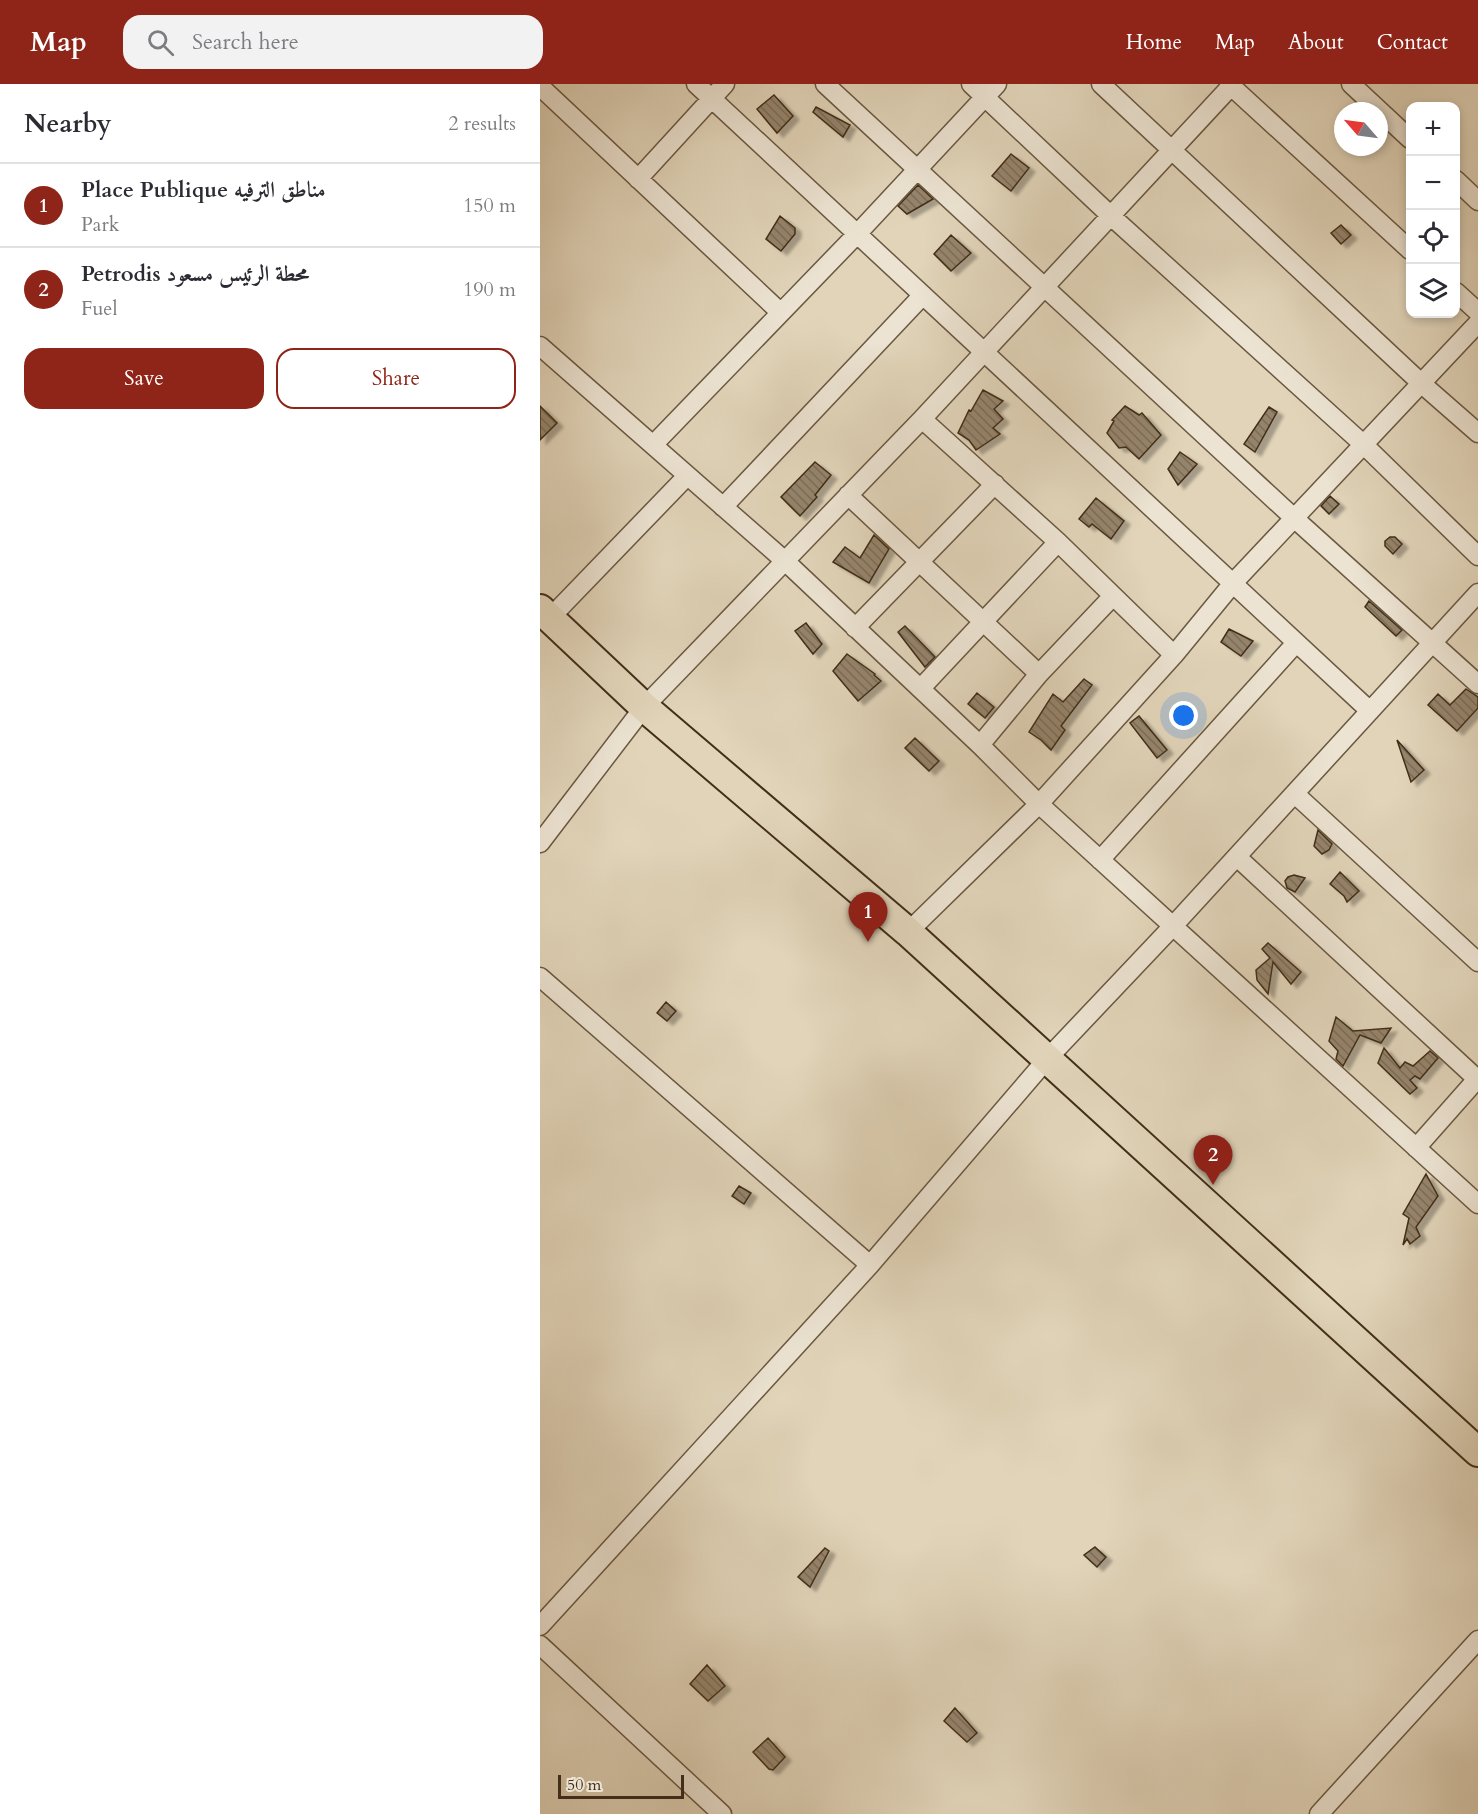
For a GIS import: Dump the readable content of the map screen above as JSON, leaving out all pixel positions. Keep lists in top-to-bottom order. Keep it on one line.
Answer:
{"scale_bar":"50 m","north":"top left","page":{"header":"Map","search":"Search here","nav":["Home","Map","About","Contact"],"heading":["Nearby","2 results"],"map_buttons":["+","−"],"list":[{"mark":"1","name":"Place Publique مناطق الترفيه","note":"Park","value":"150 m"},{"mark":"2","name":"Petrodis محطة الرئيس مسعود","note":"Fuel","value":"190 m"}],"buttons":["Save","Share"],"pins":["1","2"],"scale":"50 m"}}
